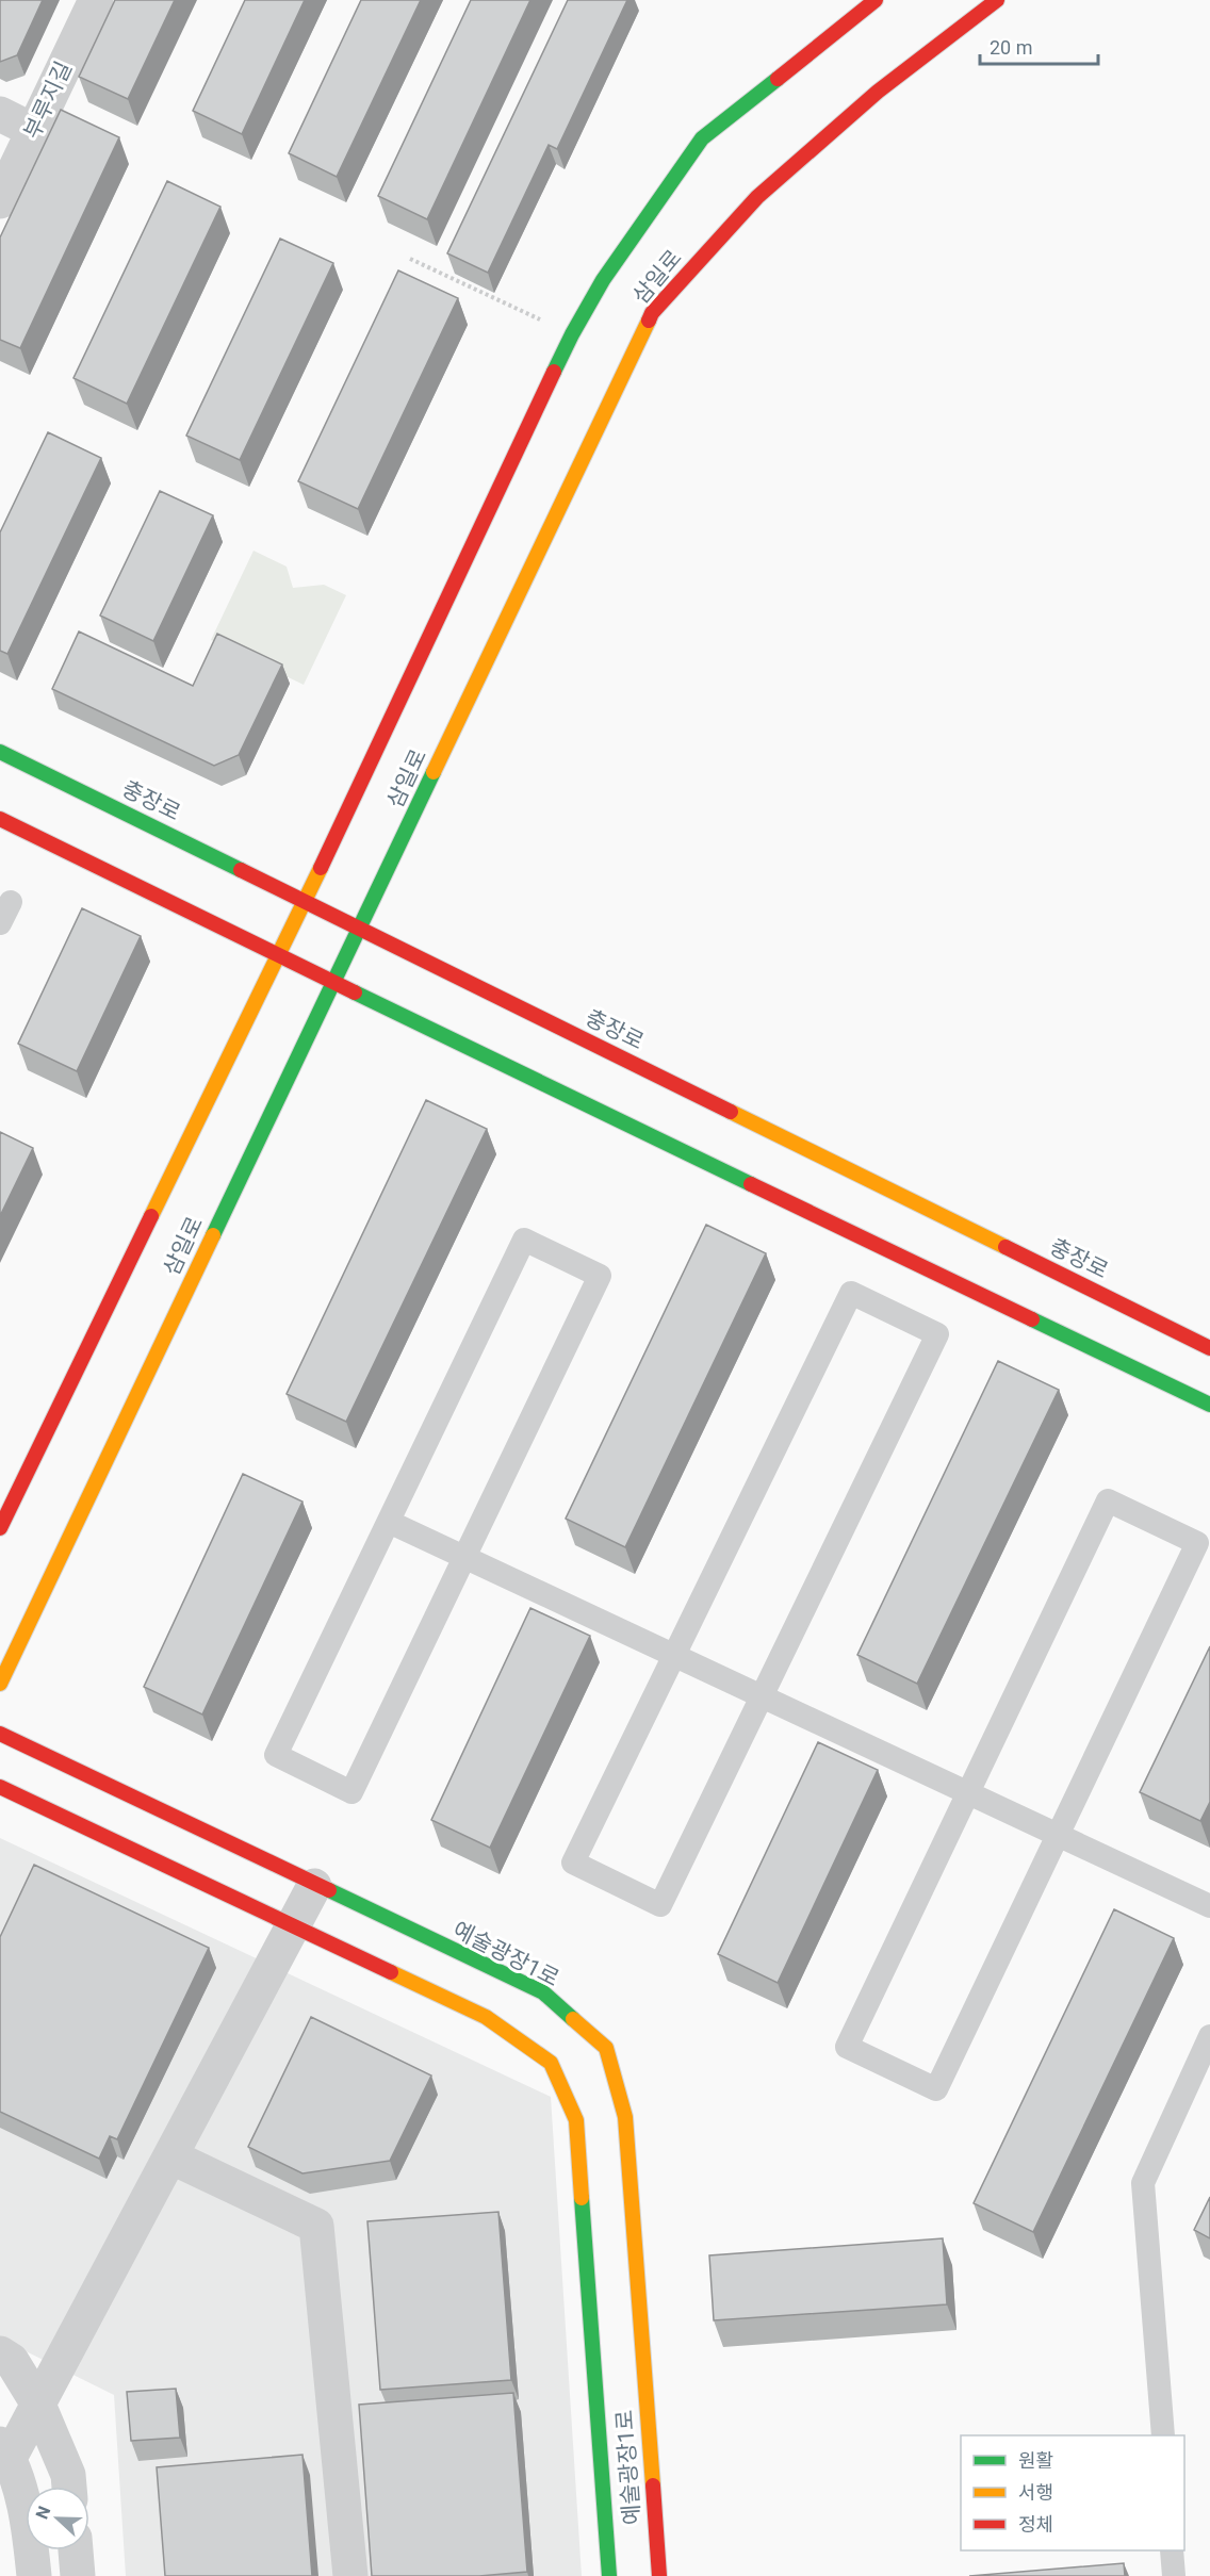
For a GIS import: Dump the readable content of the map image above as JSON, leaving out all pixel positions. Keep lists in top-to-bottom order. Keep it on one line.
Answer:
{"streets":{"street":["부루지길","삼일로","충장로","예술광장1로"]},"crossings":[["삼일로","충장로"]],"legend":["원활","서행","정체"],"scale_bar":"20 m","north":"left"}
